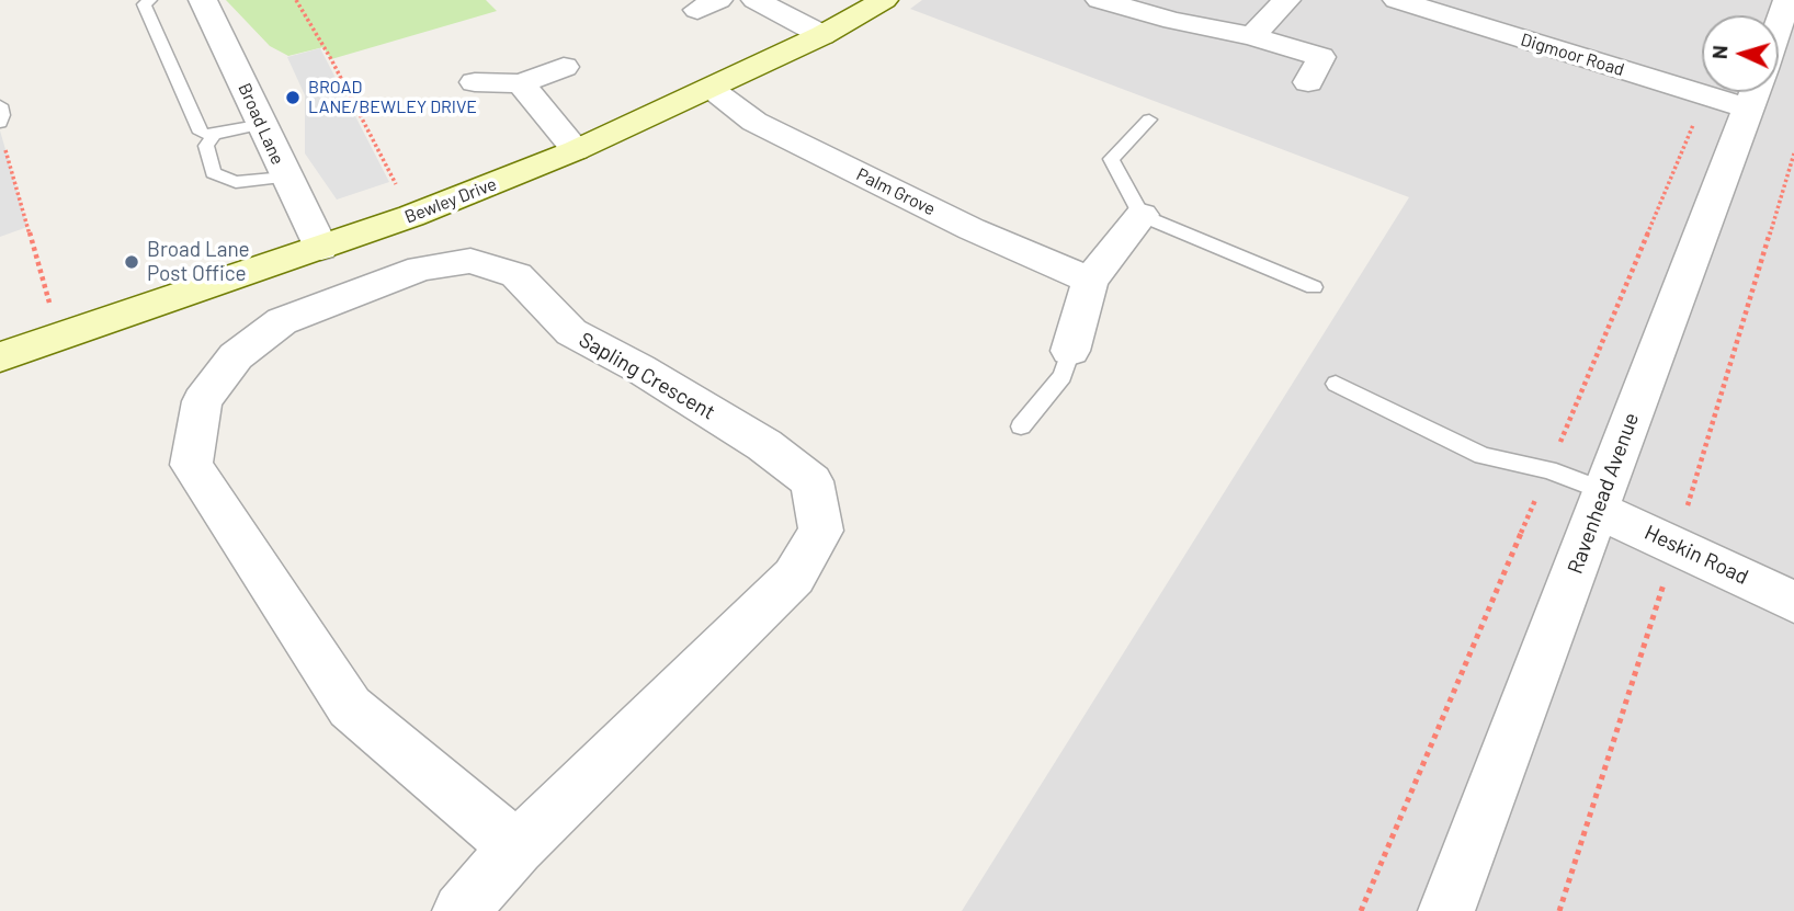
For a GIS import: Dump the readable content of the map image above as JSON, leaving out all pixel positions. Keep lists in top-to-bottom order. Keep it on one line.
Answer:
{"streets":{"street":["Digmoor Road","Broad Lane","Palm Grove","Bewley Drive","Sapling Crescent","Ravenhead Avenue","Heskin Road"]},"crossings":[["Digmoor Road","Ravenhead Avenue"],["Broad Lane","Bewley Drive"],["Palm Grove","Bewley Drive"],["Ravenhead Avenue","Heskin Road"]],"places":["BROAD LANE/BEWLEY DRIVE","Broad Lane Post Office"],"north":"left"}
